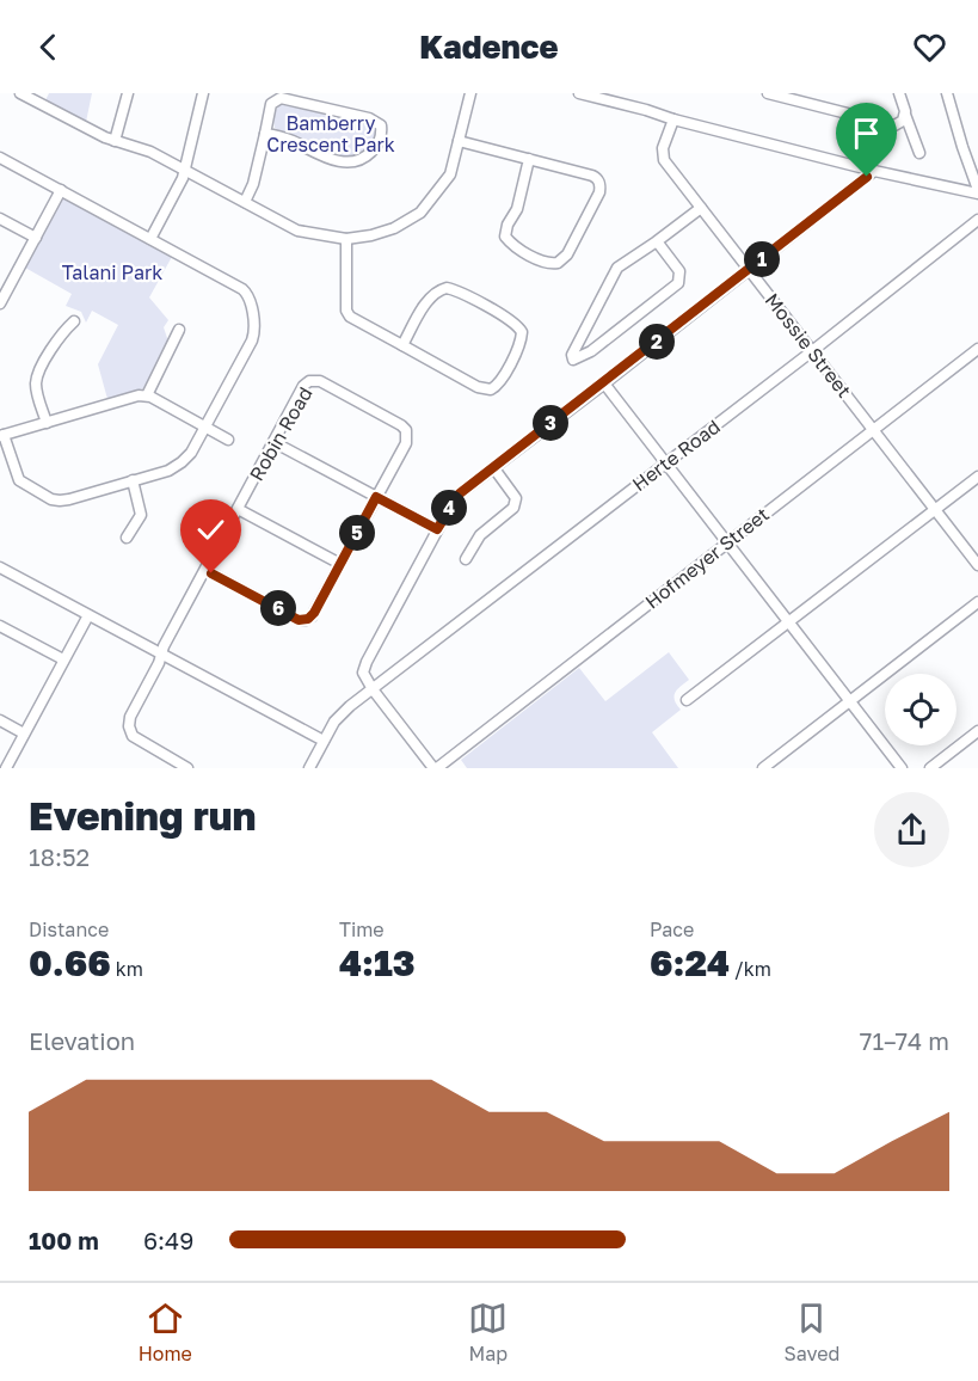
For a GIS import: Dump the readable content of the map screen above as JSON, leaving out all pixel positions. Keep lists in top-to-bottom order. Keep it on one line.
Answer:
{"streets":{"street":["Mossie Street","Robin Road","Herte Road","Hofmeyer Street"]},"crossings":[["Mossie Street","Herte Road"],["Mossie Street","Hofmeyer Street"]],"parks":["Bamberry Crescent Park","Talani Park"],"page":{"header":"Kadence","pins":["1","2","3","4","5","6"],"heading":["Evening run","18:52"],"stats":[["Distance","0.66 km"],["Time","4:13"],["Pace","6:24 /km"]],"chart":["Elevation","71–74 m"],"list":[{"name":"100 m","note":"6:49"}],"tabs":["Home","Map","Saved"]}}
